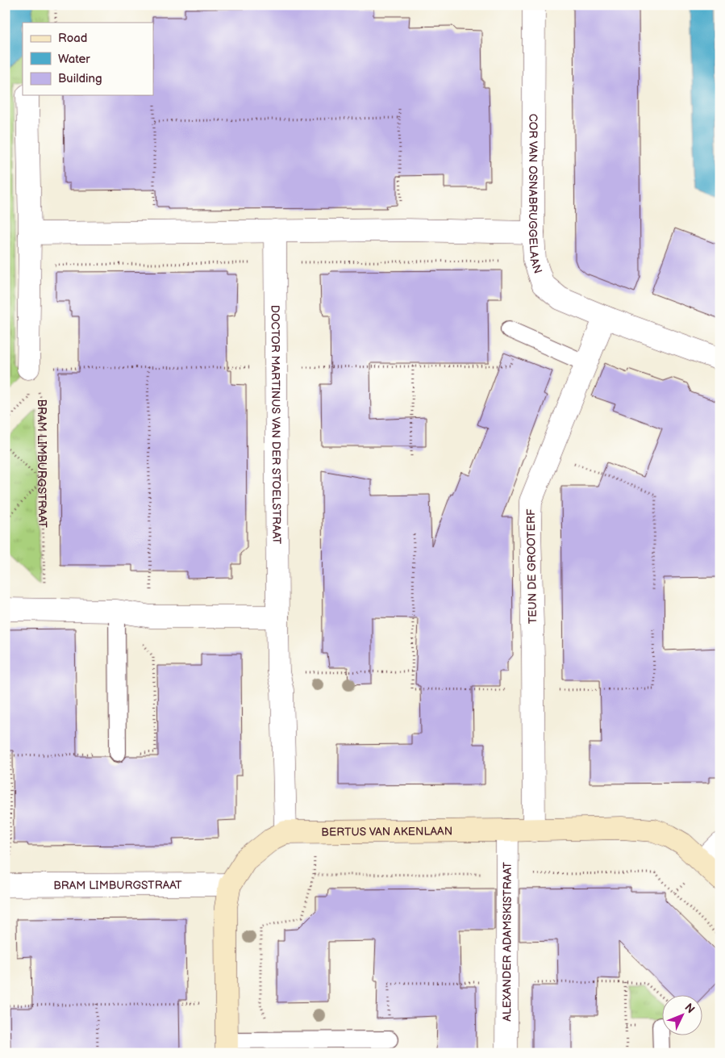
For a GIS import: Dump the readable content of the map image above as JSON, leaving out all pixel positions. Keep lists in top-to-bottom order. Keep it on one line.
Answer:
{"streets":{"street":["COR VAN OSNABRUGGELAAN","DOCTOR MARTINUS VAN DER STOELSTRAAT","BRAM LIMBURGSTRAAT","TEUN DE GROOTERF","BERTUS VAN AKENLAAN","ALEXANDER ADAMSKISTRAAT"]},"crossings":[["COR VAN OSNABRUGGELAAN","TEUN DE GROOTERF"],["DOCTOR MARTINUS VAN DER STOELSTRAAT","BERTUS VAN AKENLAAN"],["BRAM LIMBURGSTRAAT","BERTUS VAN AKENLAAN"],["TEUN DE GROOTERF","BERTUS VAN AKENLAAN"],["BERTUS VAN AKENLAAN","ALEXANDER ADAMSKISTRAAT"]],"legend":["Road","Water","Building"],"north":"top right"}
